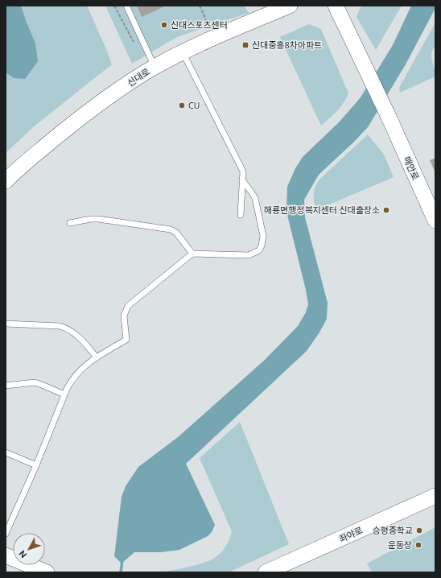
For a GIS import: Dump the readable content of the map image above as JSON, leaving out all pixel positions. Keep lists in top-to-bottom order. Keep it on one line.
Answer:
{"streets":{"street":["신대로","매안로","좌야로"]},"places":{"other":["신대스포츠센터","CU","해룡면행정복지센터 신대출장소","승평중학교","운동장"],"transit":["신대중흥8차아파트"]},"north":"bottom left"}
